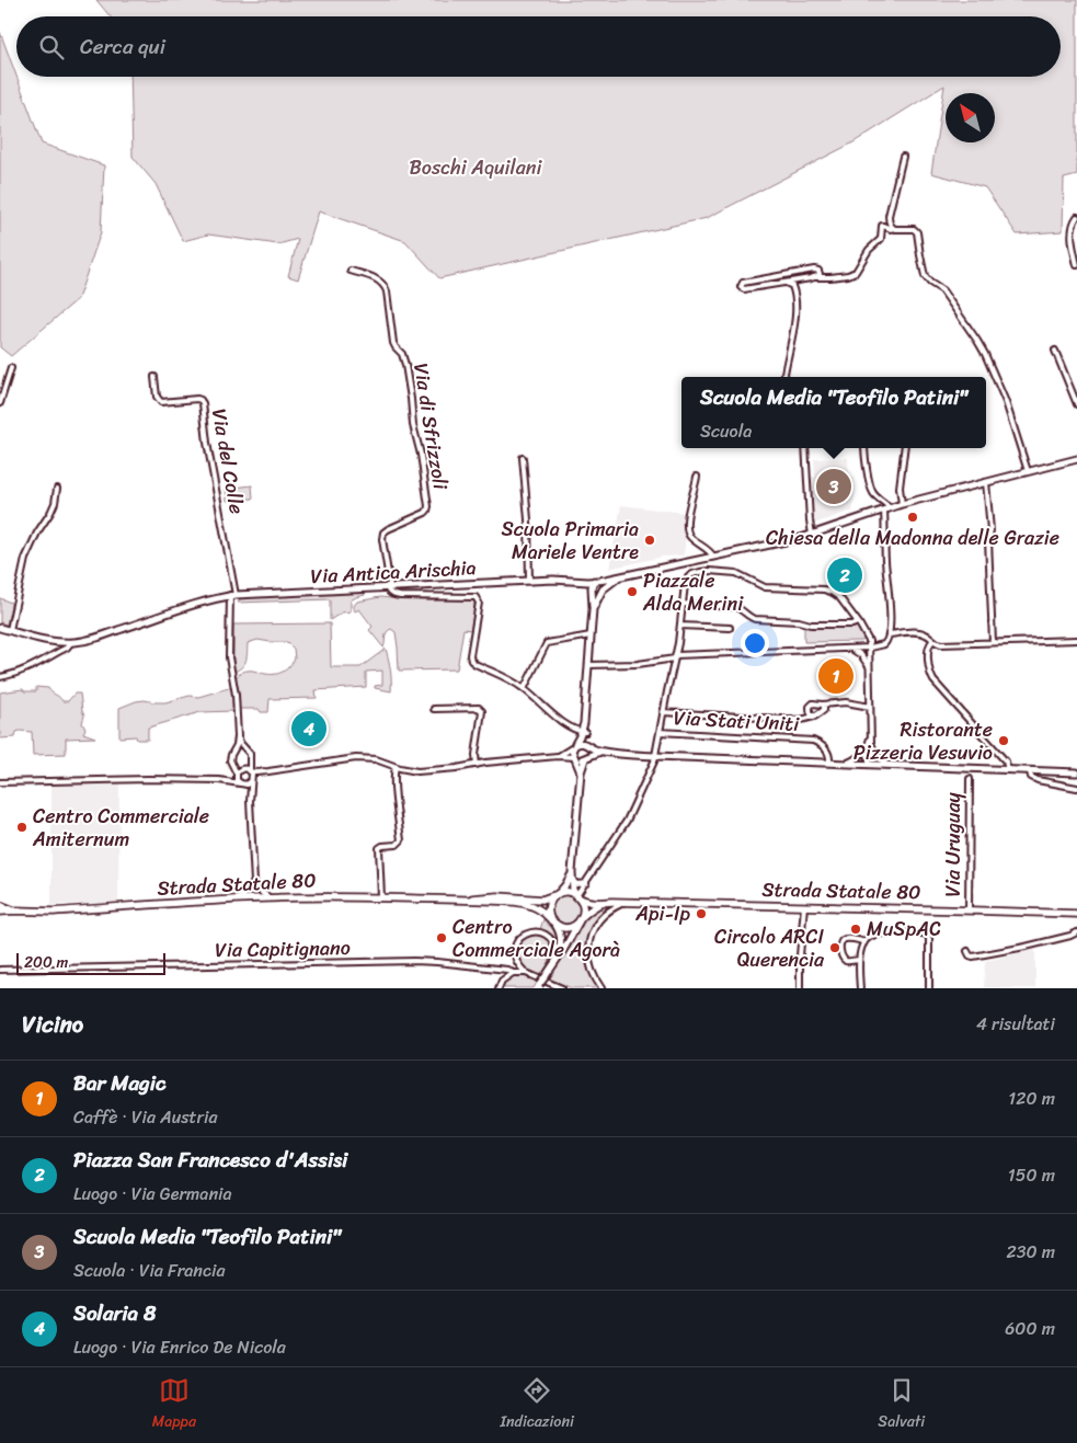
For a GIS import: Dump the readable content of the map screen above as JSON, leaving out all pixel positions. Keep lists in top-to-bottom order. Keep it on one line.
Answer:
{"streets":{"main road":["Strada Statale 80"],"street":["Via di Sfrizzoli","Via del Colle","Via Antica Arischia","Via Stati Uniti","Via Uruguay","Via Capitignano"]},"crossings":[["Via di Sfrizzoli","Via Antica Arischia"],["Via del Colle","Via Antica Arischia"],["Via Uruguay","Strada Statale 80"]],"parks":["Boschi Aquilani"],"places":["Chiesa della Madonna delle Grazie","Scuola Primaria Mariele Ventre","Piazzale Alda Merini","Ristorante Pizzeria Vesuvio","Centro Commerciale Amiternum","Api-Ip","MuSpAC","Centro Commerciale Agorà","Circolo ARCI Querencia"],"scale_bar":"200 m","north":"top left","page":{"search":"Cerca qui","popup":["Scuola Media \"Teofilo Patini\"","Scuola"],"pins":["3","2","1","4"],"scale":"200 m","heading":["Vicino","4 risultati"],"list":[{"mark":"1","name":"Bar Magic","note":"Caffè · Via Austria","value":"120 m"},{"mark":"2","name":"Piazza San Francesco d'Assisi","note":"Luogo · Via Germania","value":"150 m"},{"mark":"3","name":"Scuola Media \"Teofilo Patini\"","note":"Scuola · Via Francia","value":"230 m"},{"mark":"4","name":"Solaria 8","note":"Luogo · Via Enrico De Nicola","value":"600 m"}],"nav":["Mappa","Indicazioni","Salvati"]}}
